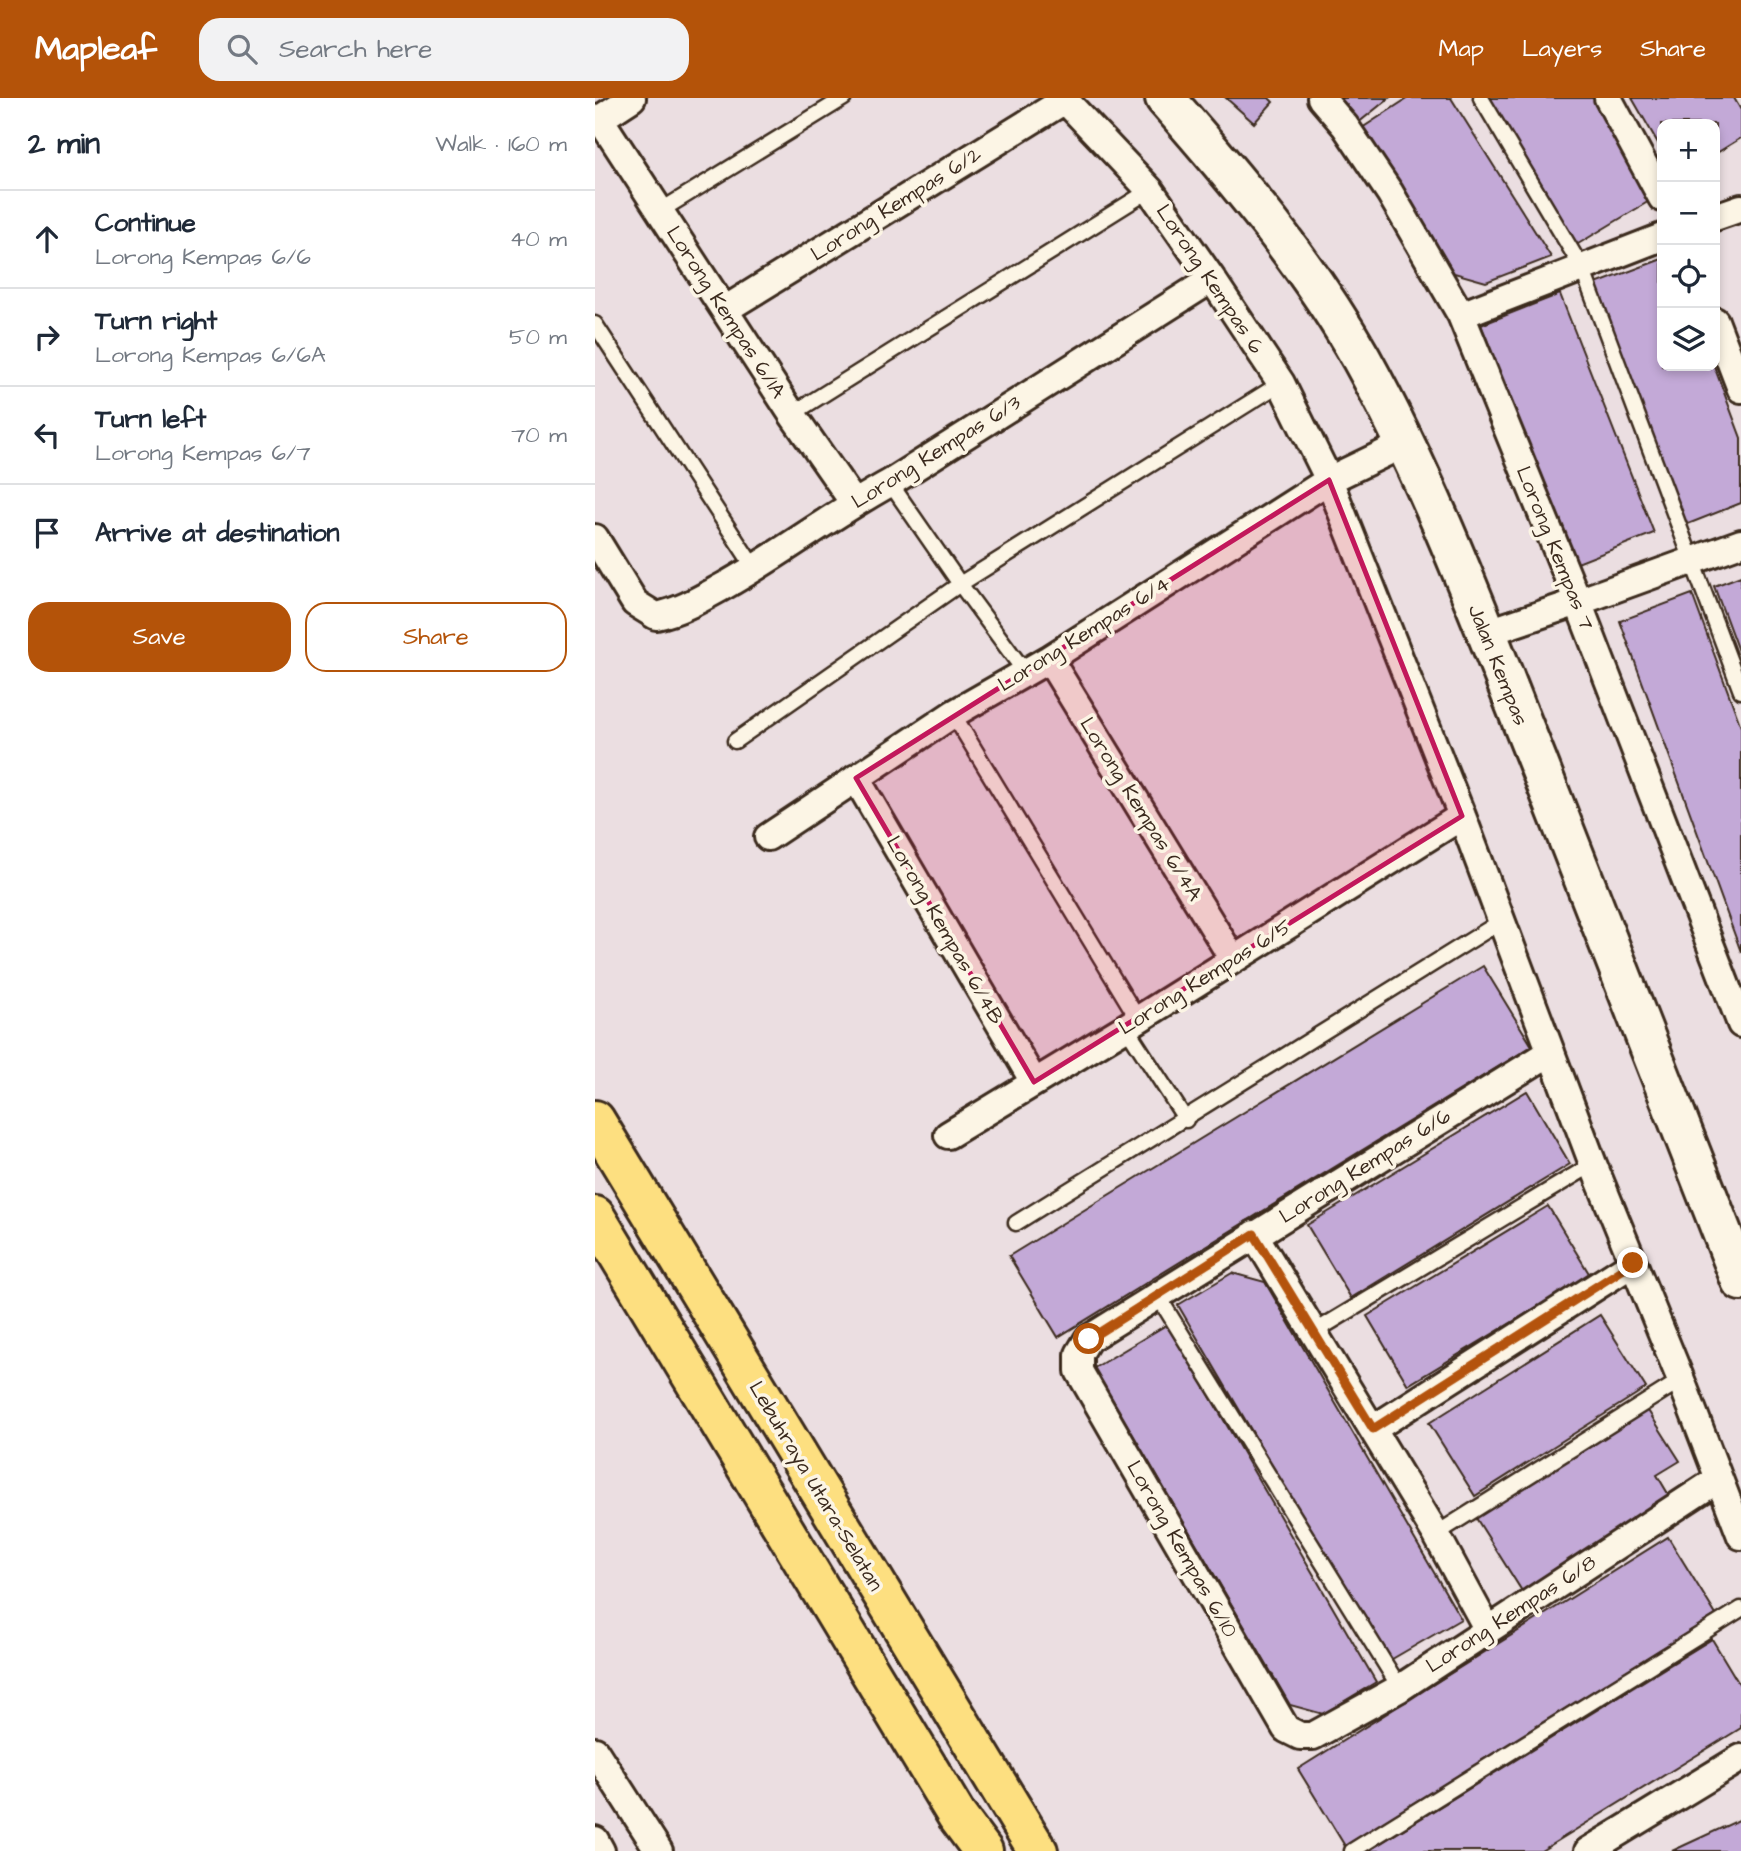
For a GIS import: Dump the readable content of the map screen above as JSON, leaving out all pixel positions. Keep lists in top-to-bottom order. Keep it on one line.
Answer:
{"streets":{"highway":["Lebuhraya Utara–Selatan"],"main road":["Jalan Kempas"],"street":["Lorong Kempas 6/2","Lorong Kempas 6","Lorong Kempas 6/1A","Lorong Kempas 6/3","Lorong Kempas 7","Lorong Kempas 6/4","Lorong Kempas 6/4A","Lorong Kempas 6/4B","Lorong Kempas 6/5","Lorong Kempas 6/6","Lorong Kempas 6/10","Lorong Kempas 6/8"]},"crossings":[["Lorong Kempas 6/2","Lorong Kempas 6"],["Lorong Kempas 6/2","Lorong Kempas 6/1A"],["Lorong Kempas 6","Lorong Kempas 6/3"],["Lorong Kempas 6","Lorong Kempas 6/4"],["Lorong Kempas 6","Lorong Kempas 6/5"],["Lorong Kempas 6","Lorong Kempas 6/6"],["Lorong Kempas 6","Lorong Kempas 6/8"],["Lorong Kempas 6/1A","Lorong Kempas 6/3"],["Lorong Kempas 6/4","Jalan Kempas"],["Lorong Kempas 6/4","Lorong Kempas 6/4A"],["Lorong Kempas 6/4","Lorong Kempas 6/4B"],["Lorong Kempas 6/4A","Lorong Kempas 6/5"],["Lorong Kempas 6/4B","Lorong Kempas 6/5"],["Lorong Kempas 6/6","Lorong Kempas 6/10"],["Lorong Kempas 6/10","Lorong Kempas 6/8"]],"page":{"header":"Mapleaf","search":"Search here","nav":["Map","Layers","Share"],"heading":["2 min","Walk · 160 m"],"map_buttons":["+","−"],"list":[["Continue","Lorong Kempas 6/6","40 m"],["Turn right","Lorong Kempas 6/6A","50 m"],["Turn left","Lorong Kempas 6/7","70 m"],"Arrive at destination"],"buttons":["Save","Share"]}}
